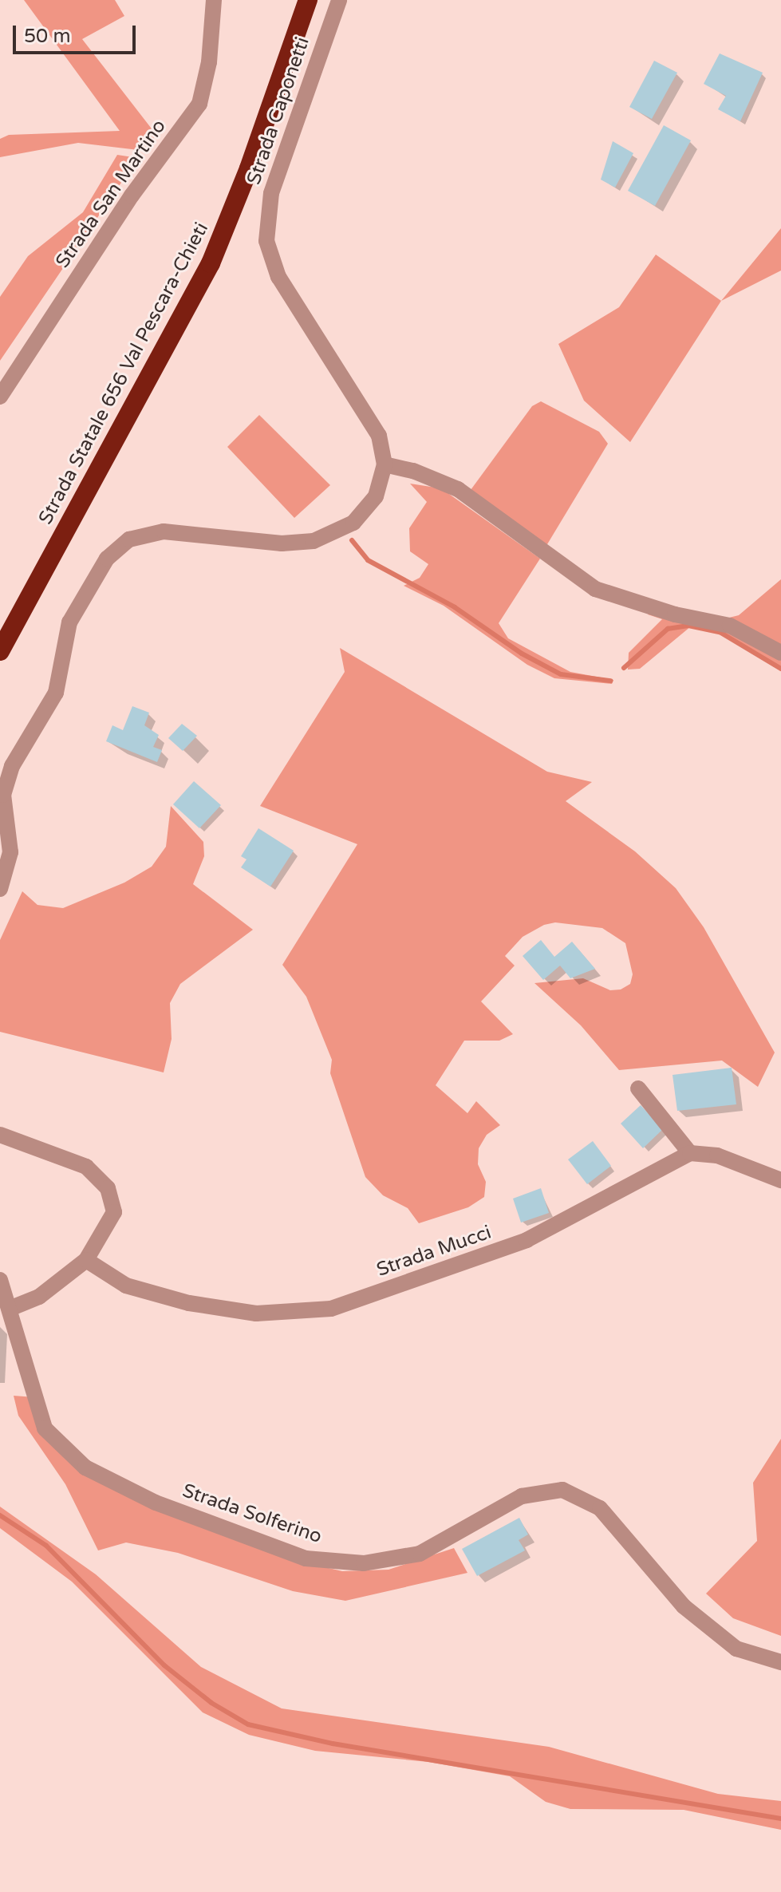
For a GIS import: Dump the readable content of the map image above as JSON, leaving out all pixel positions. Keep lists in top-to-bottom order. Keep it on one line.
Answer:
{"streets":{"highway":["Strada Statale 656 Val Pescara-Chieti"],"street":["Strada Caponetti","Strada San Martino","Strada Mucci","Strada Solferino"]},"scale_bar":"50 m"}
